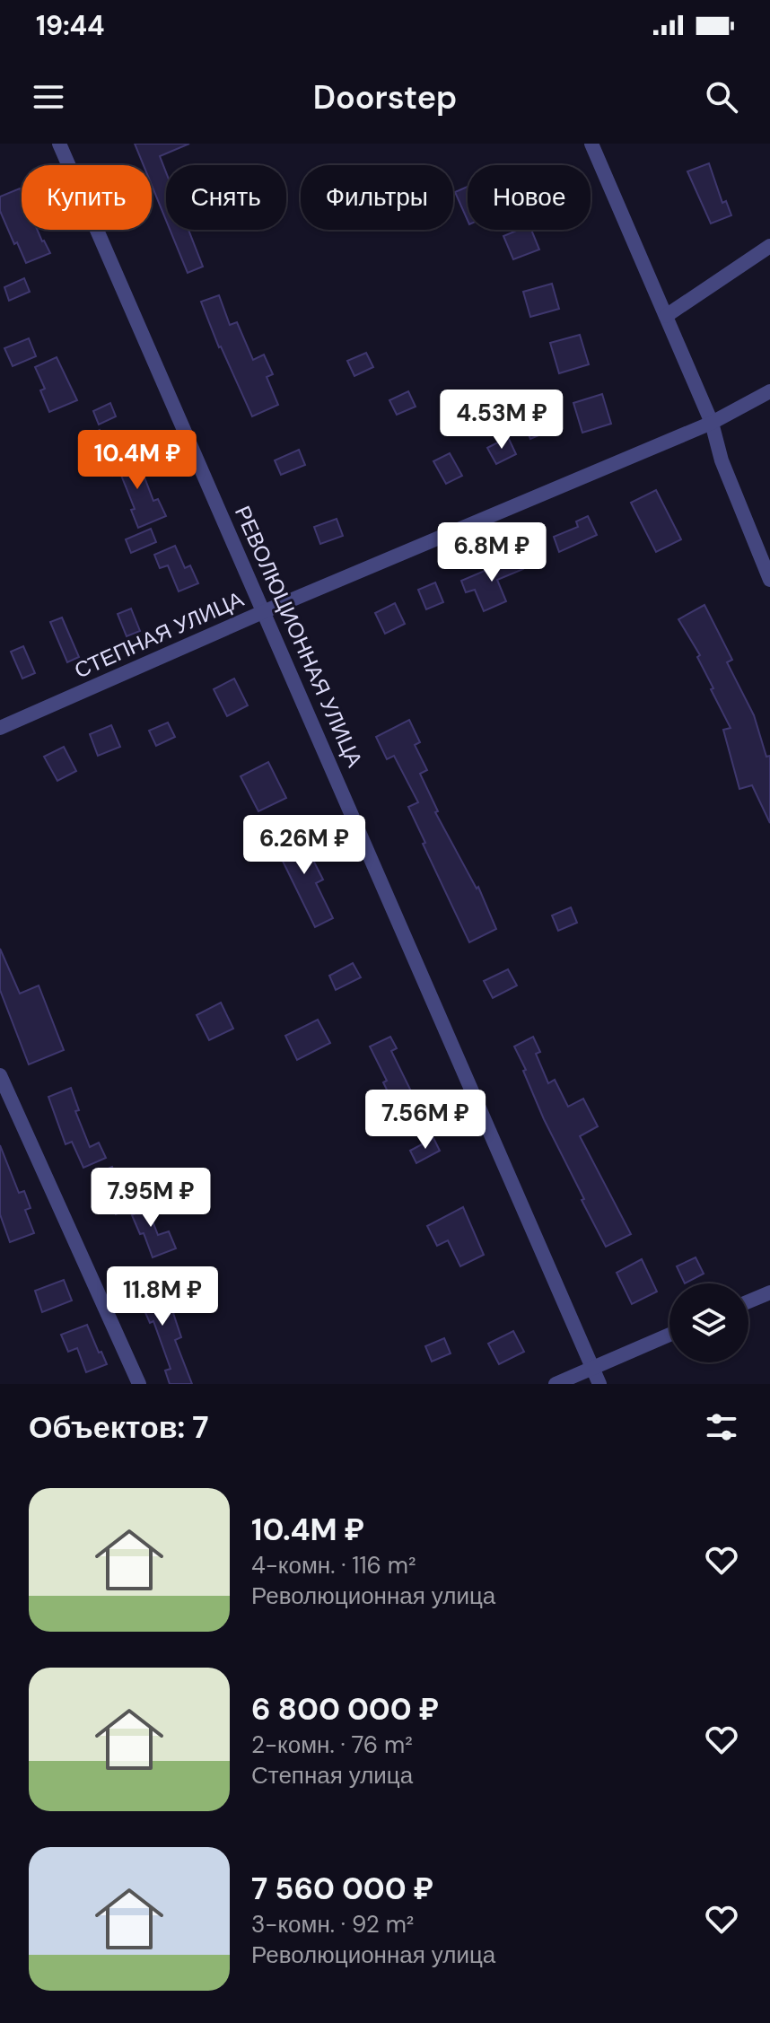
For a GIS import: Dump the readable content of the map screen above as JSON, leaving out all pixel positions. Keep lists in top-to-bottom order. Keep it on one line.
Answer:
{"streets":{"street":["СТЕПНАЯ УЛИЦА","РЕВОЛЮЦИОННАЯ УЛИЦА"]},"crossings":[["СТЕПНАЯ УЛИЦА","РЕВОЛЮЦИОННАЯ УЛИЦА"]],"page":{"status":"19:44","header":"Doorstep","chip":["Купить","Снять","Фильтры","Новое"],"price":["4.53M ₽","10.4M ₽","6.8M ₽","6.26M ₽","7.56M ₽","7.95M ₽","11.8M ₽"],"heading":"Объектов: 7","list":[{"name":"10.4M ₽","note":"4-комн. · 116 m² · Революционная улица"},{"name":"6 800 000 ₽","note":"2-комн. · 76 m² · Степная улица"},{"name":"7 560 000 ₽","note":"3-комн. · 92 m² · Революционная улица"}]}}
